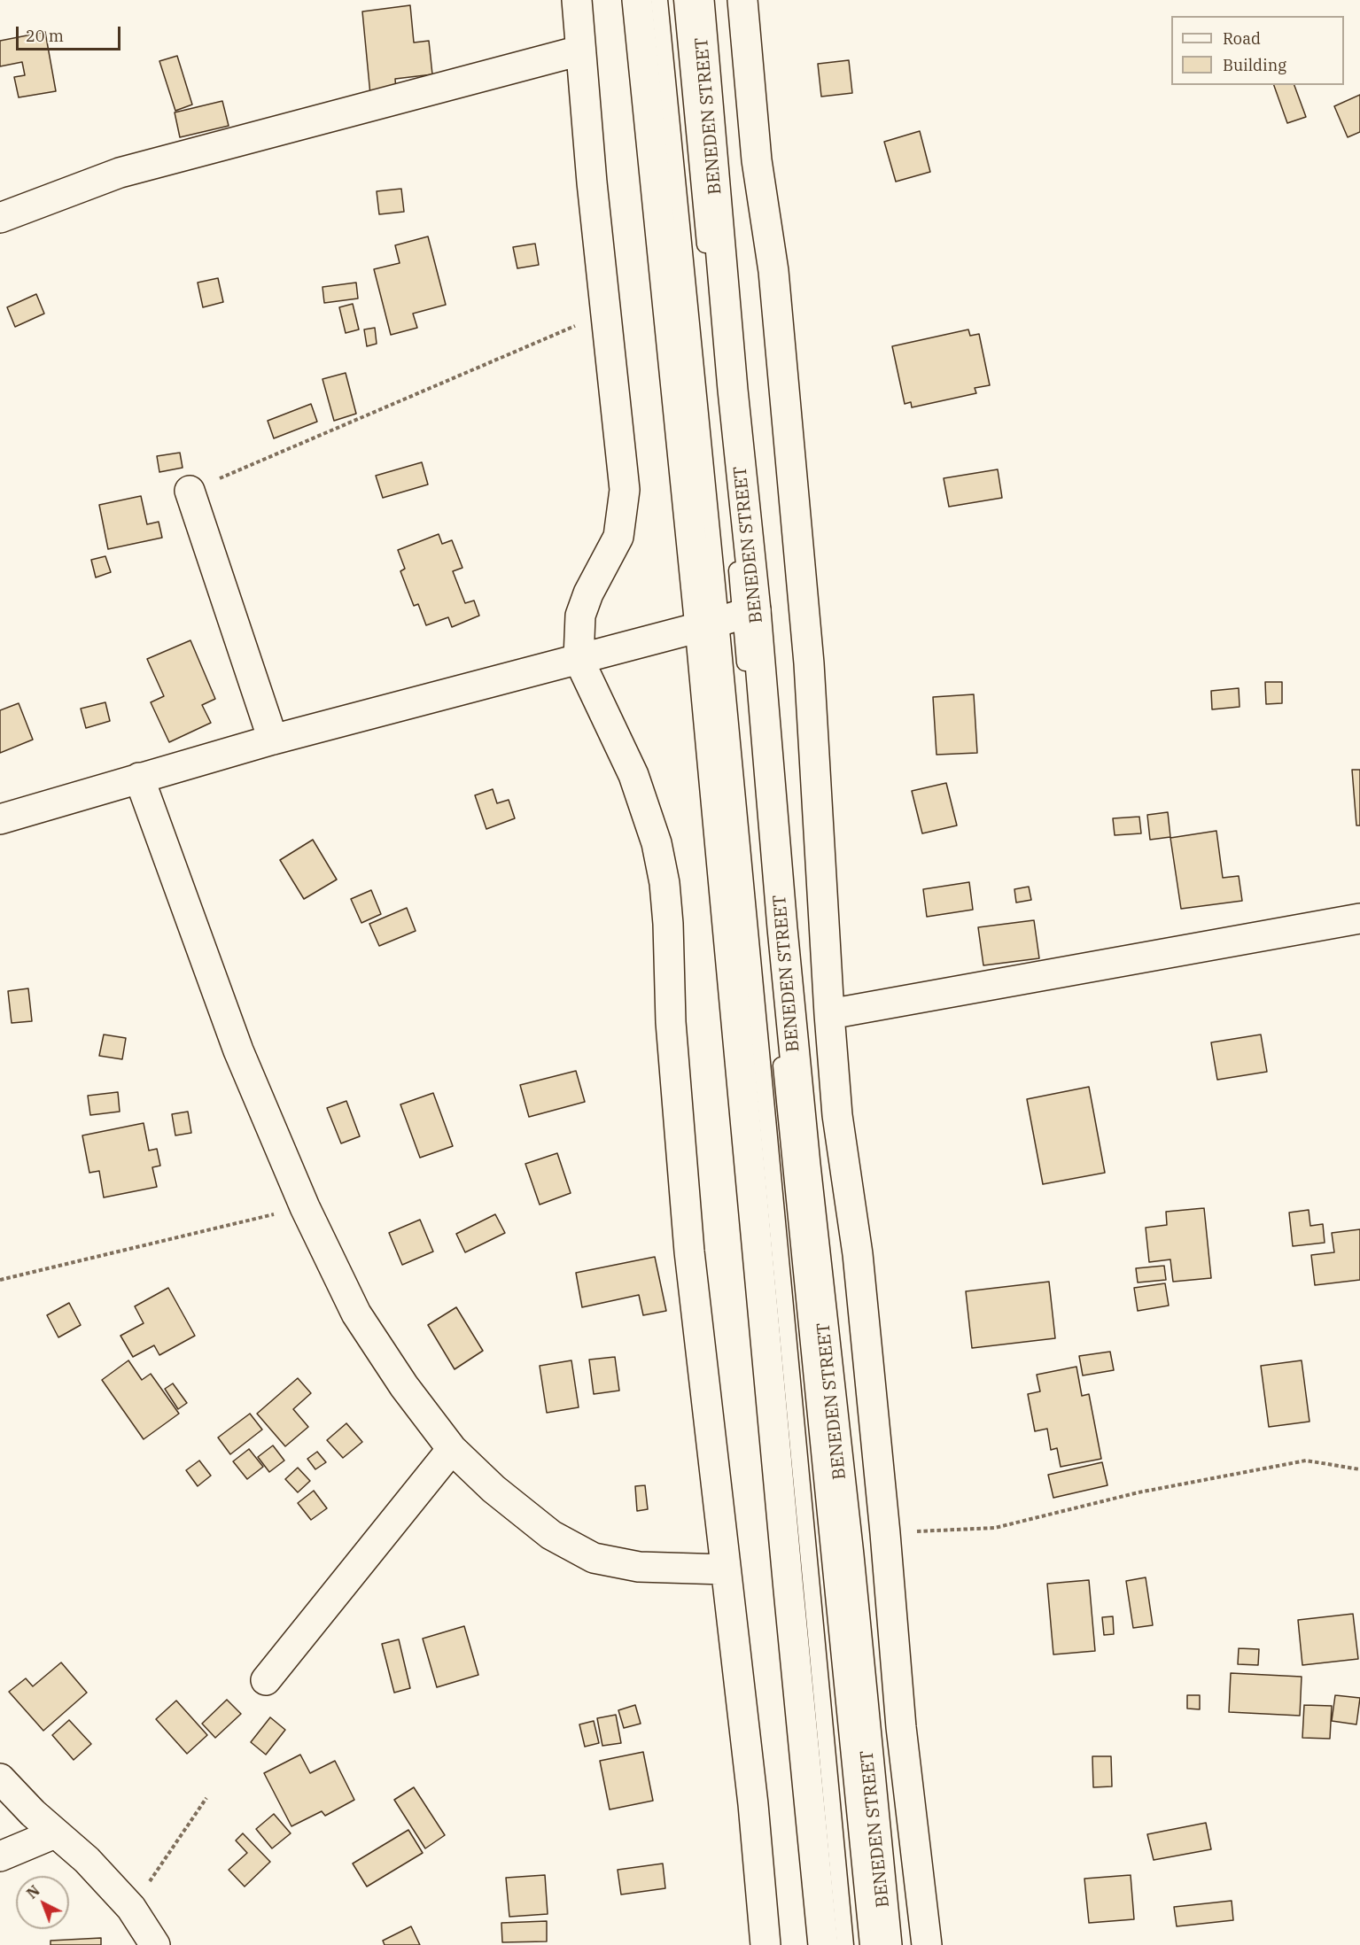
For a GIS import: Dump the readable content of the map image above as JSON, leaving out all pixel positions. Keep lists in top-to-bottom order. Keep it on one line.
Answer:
{"streets":{"street":["BENEDEN STREET"]},"legend":["Road","Building"],"scale_bar":"20 m","north":"top left"}
